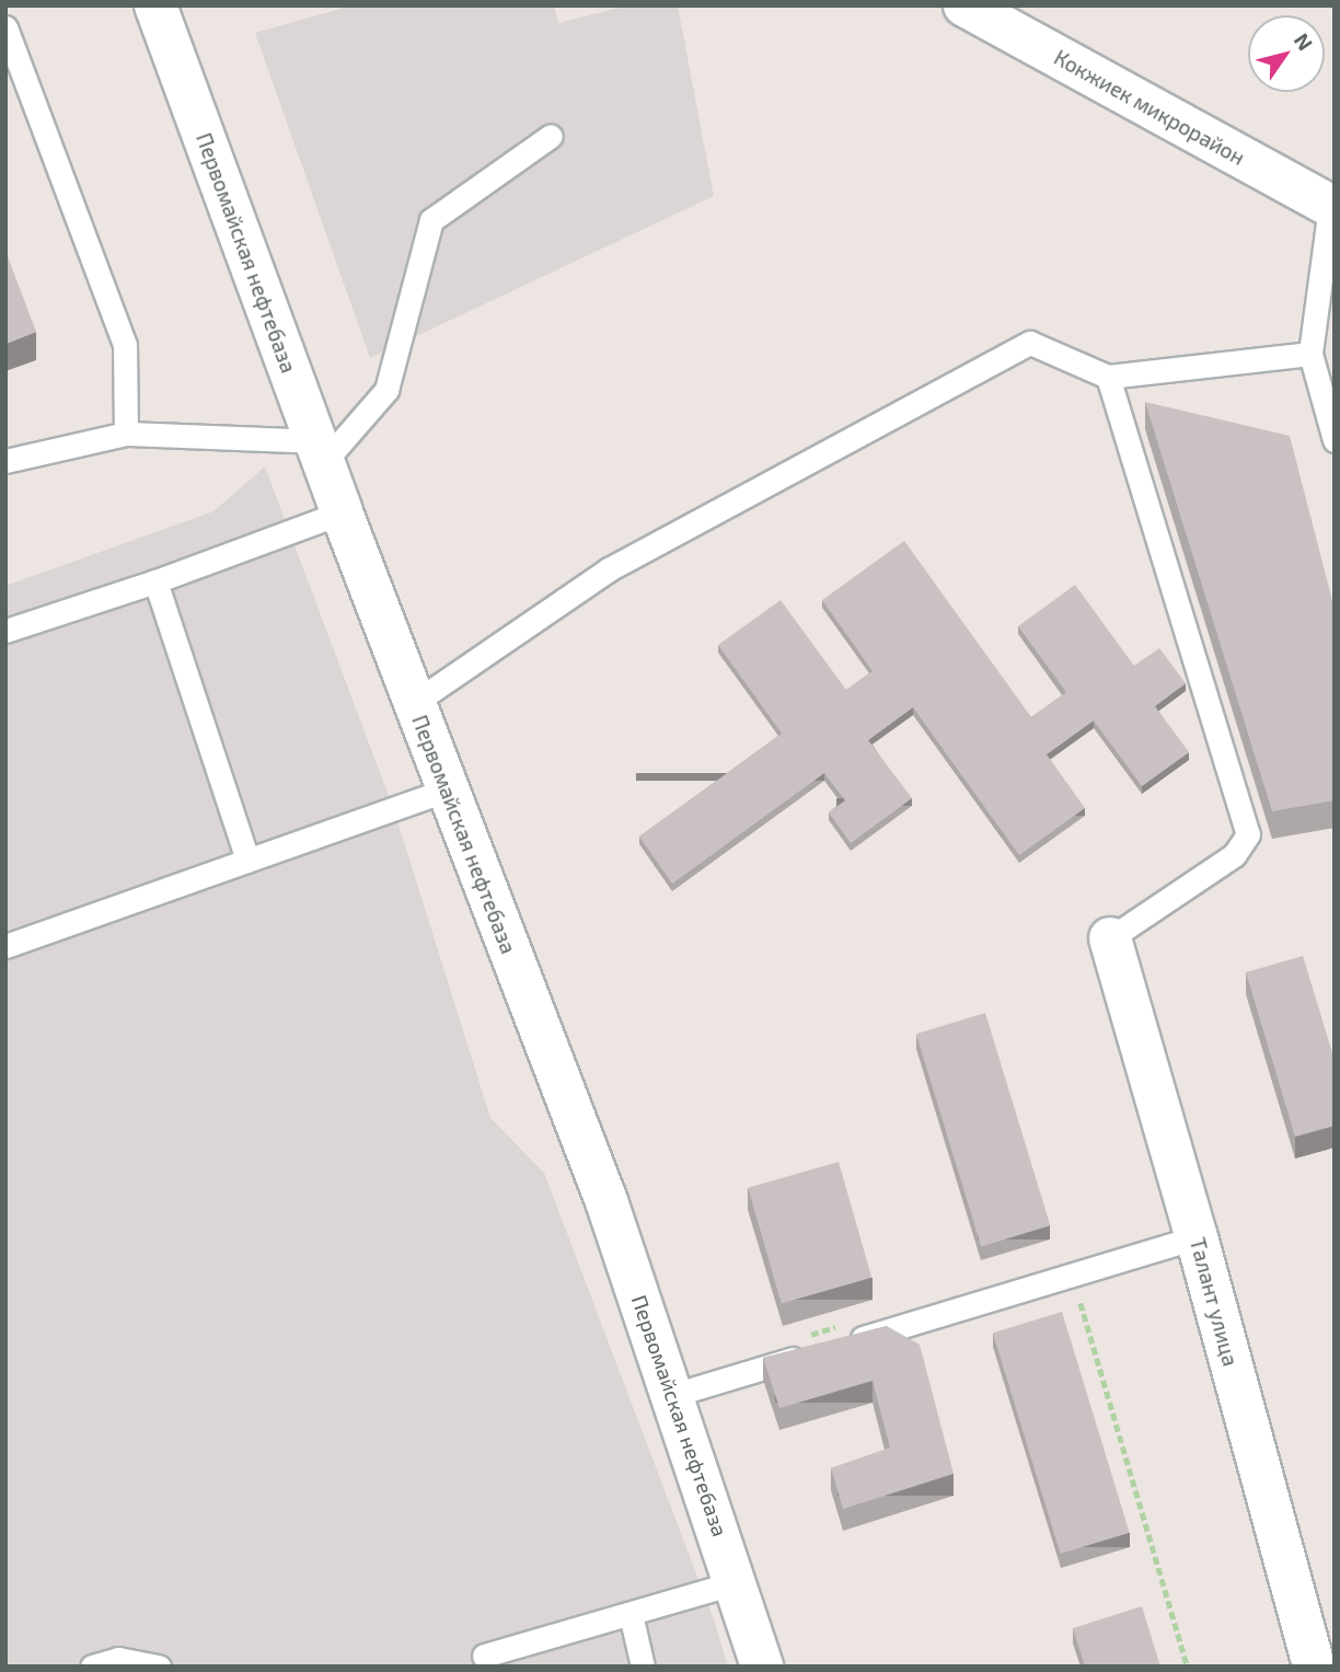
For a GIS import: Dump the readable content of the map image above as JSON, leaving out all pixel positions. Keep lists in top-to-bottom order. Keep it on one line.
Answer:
{"streets":{"main road":["Кокжиек микрорайон","Первомайская нефтебаза","Талант улица"]},"north":"top right"}
